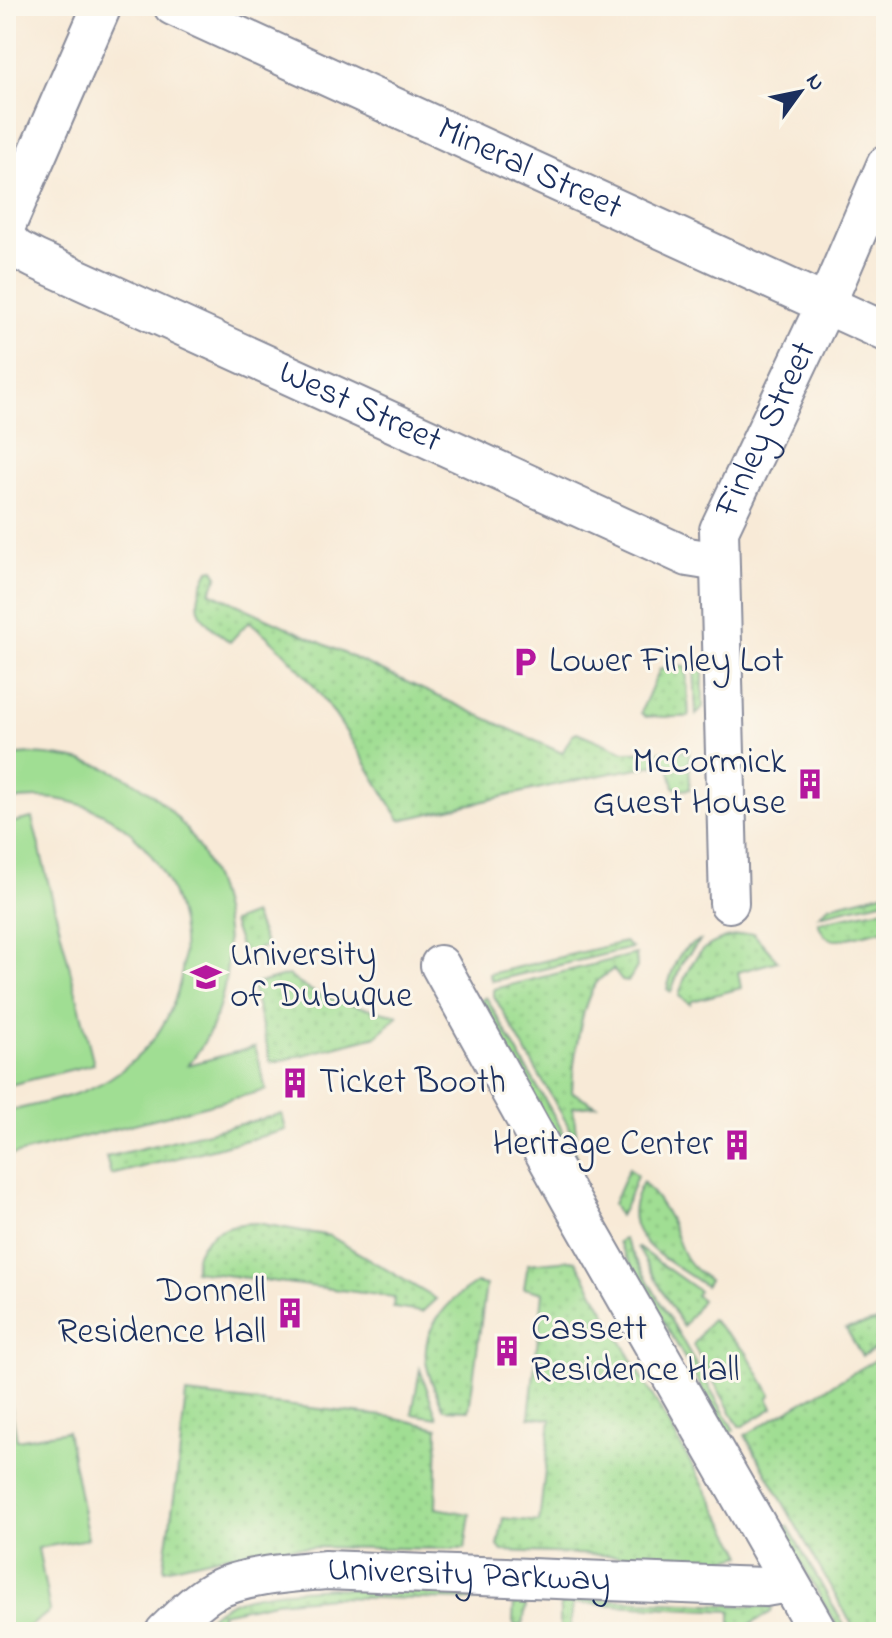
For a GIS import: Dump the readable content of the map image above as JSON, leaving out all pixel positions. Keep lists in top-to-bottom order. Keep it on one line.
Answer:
{"streets":{"street":["Mineral Street","West Street","Finley Street","University Parkway"]},"crossings":[["Mineral Street","Finley Street"],["West Street","Finley Street"]],"places":{"parking":["Lower Finley Lot"],"building":["McCormick Guest House","Ticket Booth","Heritage Center","Donnell Residence Hall","Cassett Residence Hall"],"school or university":["University of Dubuque"]},"north":"top right"}
